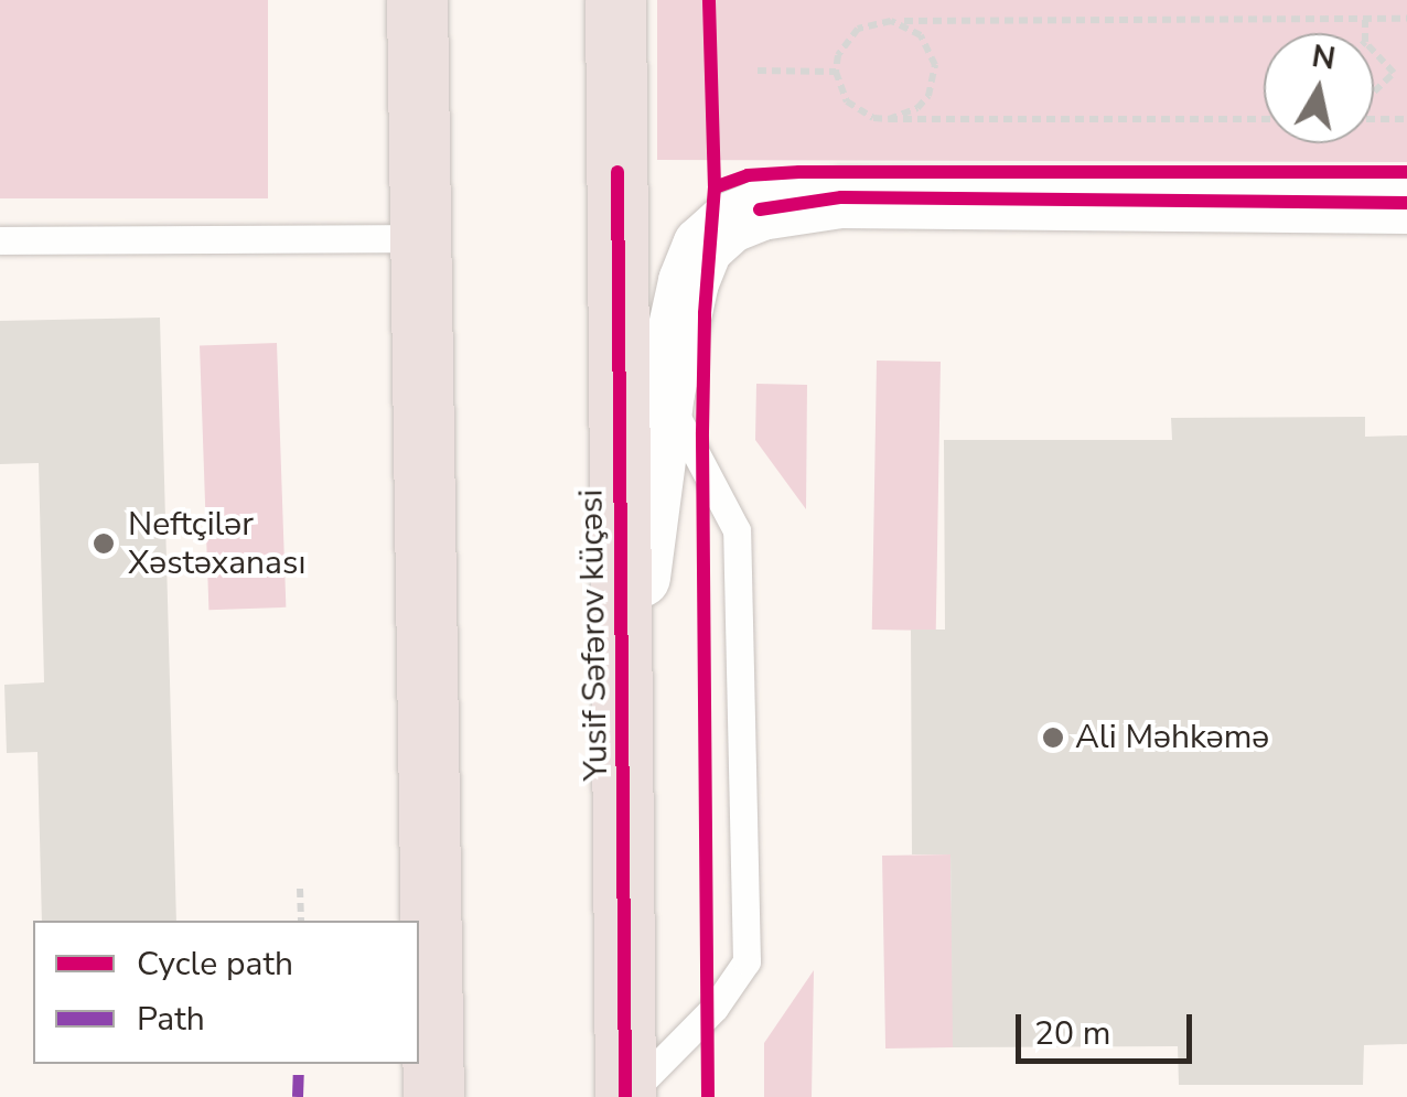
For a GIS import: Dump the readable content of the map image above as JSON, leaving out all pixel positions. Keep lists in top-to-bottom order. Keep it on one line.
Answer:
{"streets":{"highway":["Yusif Səfərov küçəsi"]},"places":["Neftçilər Xəstəxanası","Ali Məhkəmə"],"legend":["Cycle path","Path"],"scale_bar":"20 m","north":"top"}
